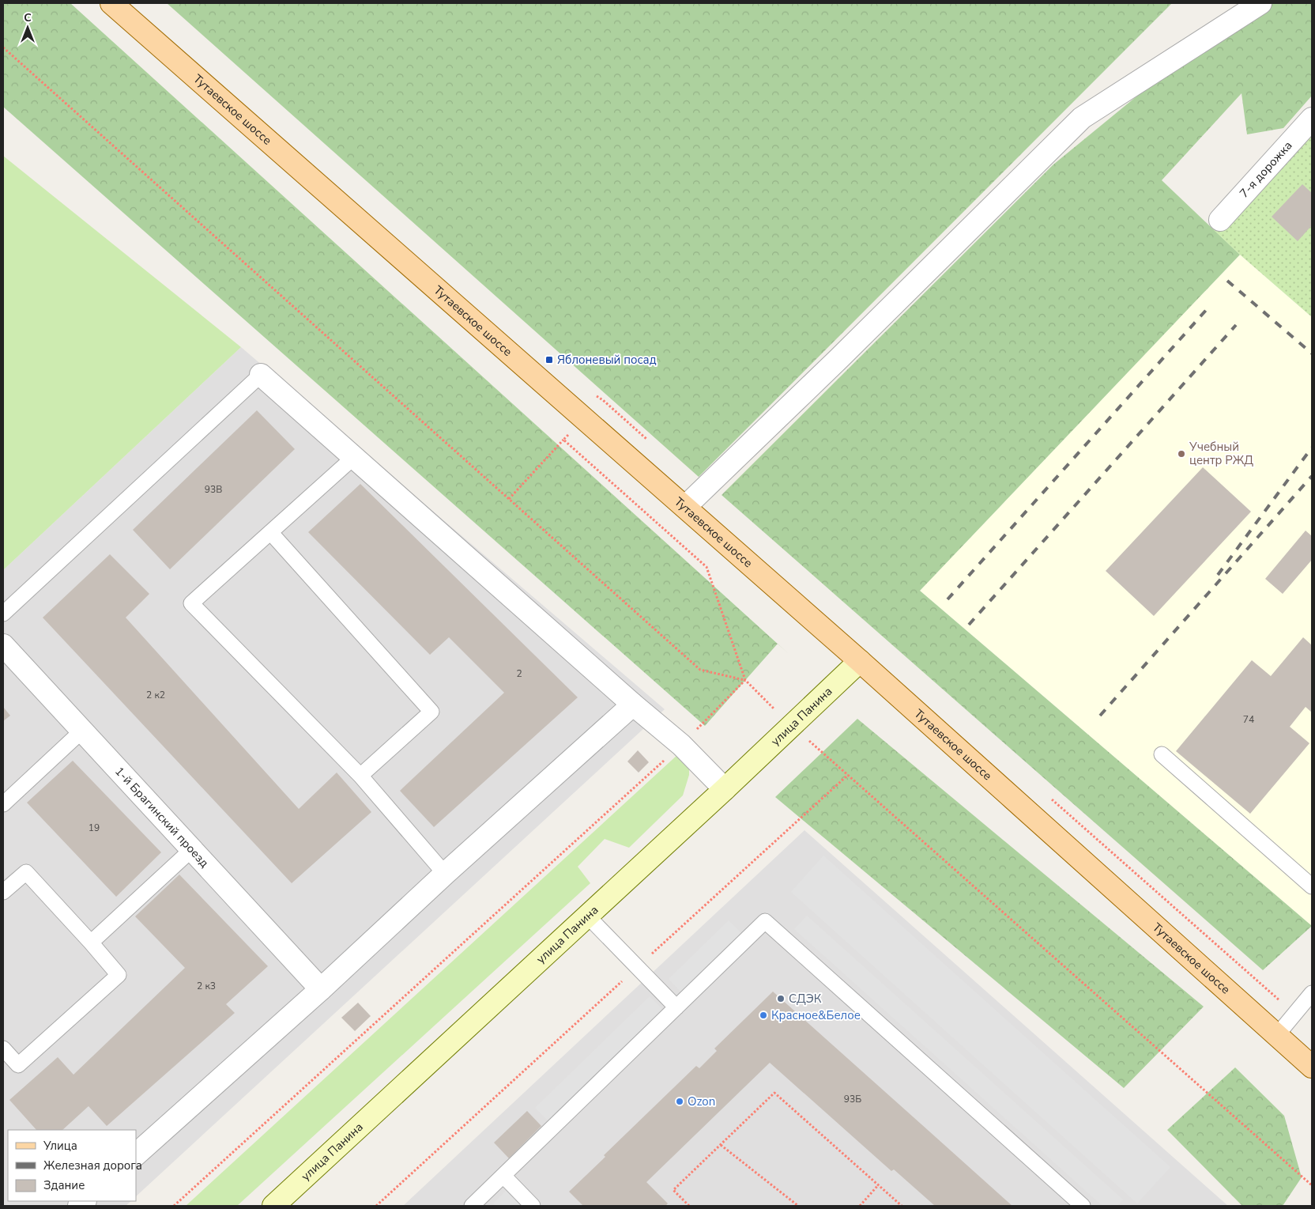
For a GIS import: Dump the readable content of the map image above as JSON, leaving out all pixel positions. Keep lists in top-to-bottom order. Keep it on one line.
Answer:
{"streets":{"main road":["Тутаевское шоссе"],"street":["7-я дорожка","улица Панина","1-й Брагинский проезд"]},"crossings":[["Тутаевское шоссе","улица Панина"]],"places":{"transit":["Яблоневый посад"],"other":["Учебный центр РЖД","СДЭК","Красное&Белое","Ozon"]},"house_numbers":["93В","2","2 к2","74","19","2 к3","93Б"],"legend":["Улица","Железная дорога","Здание"],"north":"top"}
